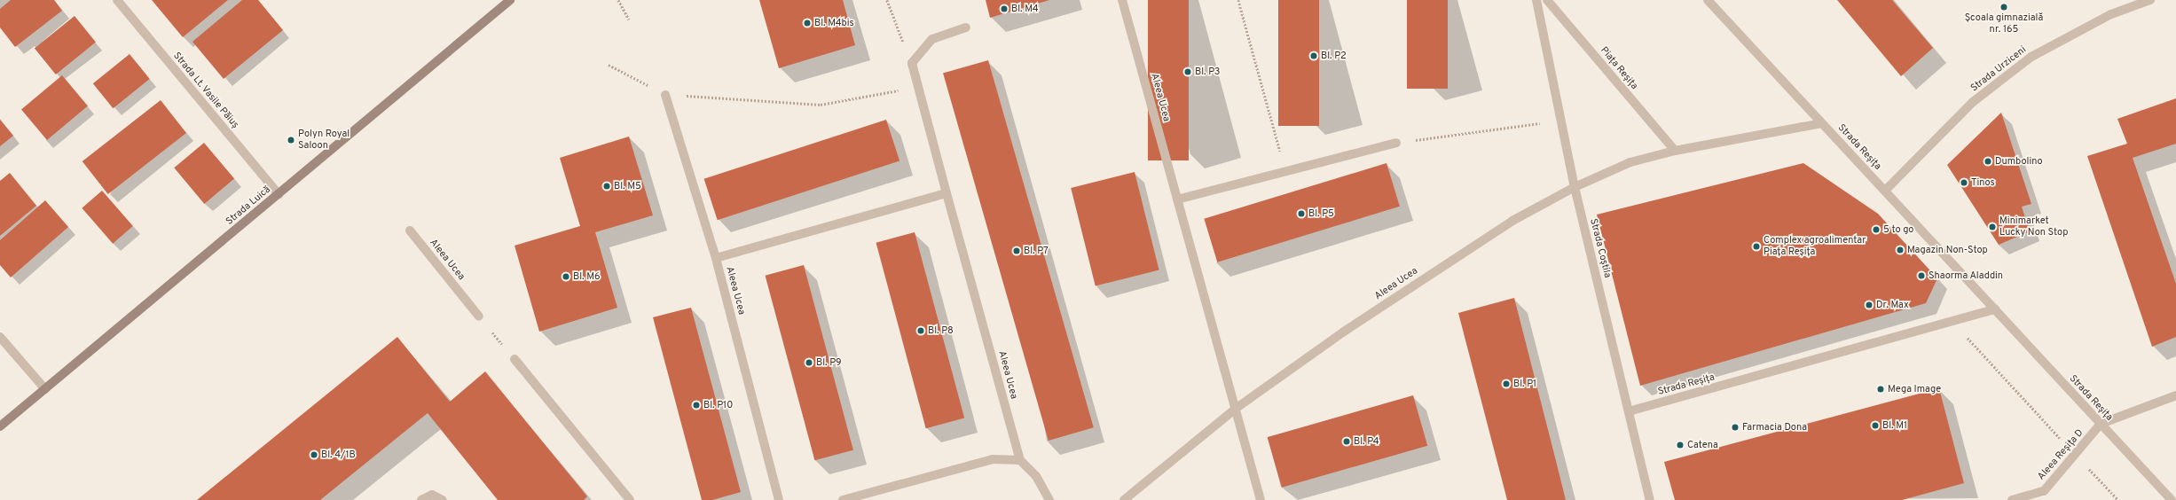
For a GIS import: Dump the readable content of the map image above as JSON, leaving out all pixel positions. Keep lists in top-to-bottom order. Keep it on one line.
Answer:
{"streets":{"main road":["Strada Luică"],"street":["Piața Reșița","Strada Urziceni","Strada Lt. Vasile Păiuș","Aleea Ucea","Strada Reșița","Strada Coștila","Aleea Reșița D"]},"crossings":[["Strada Urziceni","Strada Reșița"],["Strada Lt. Vasile Păiuș","Strada Luică"],["Aleea Ucea","Strada Coștila"],["Strada Reșița","Strada Coștila"],["Strada Reșița","Aleea Reșița D"]],"places":["Școala gimnazială nr. 165","Bl. M4","Bl. M4bis","Bl. P2","Bl. P3","Polyn Royal Saloon","Dumbolino","Tinos","Bl. M5","Bl. P5","Minimarket Lucky Non Stop","5 to go","Complex agroalimentar Piața Reșița","Magazin Non-Stop","Bl. P7","Shaorma Aladdin","Bl. M6","Dr. Max","Bl. P8","Bl. P9","Bl. P1","Mega Image","Bl. P10","Bl. M1","Farmacia Dona","Bl. P4","Catena","Bl. 4/1B"]}
